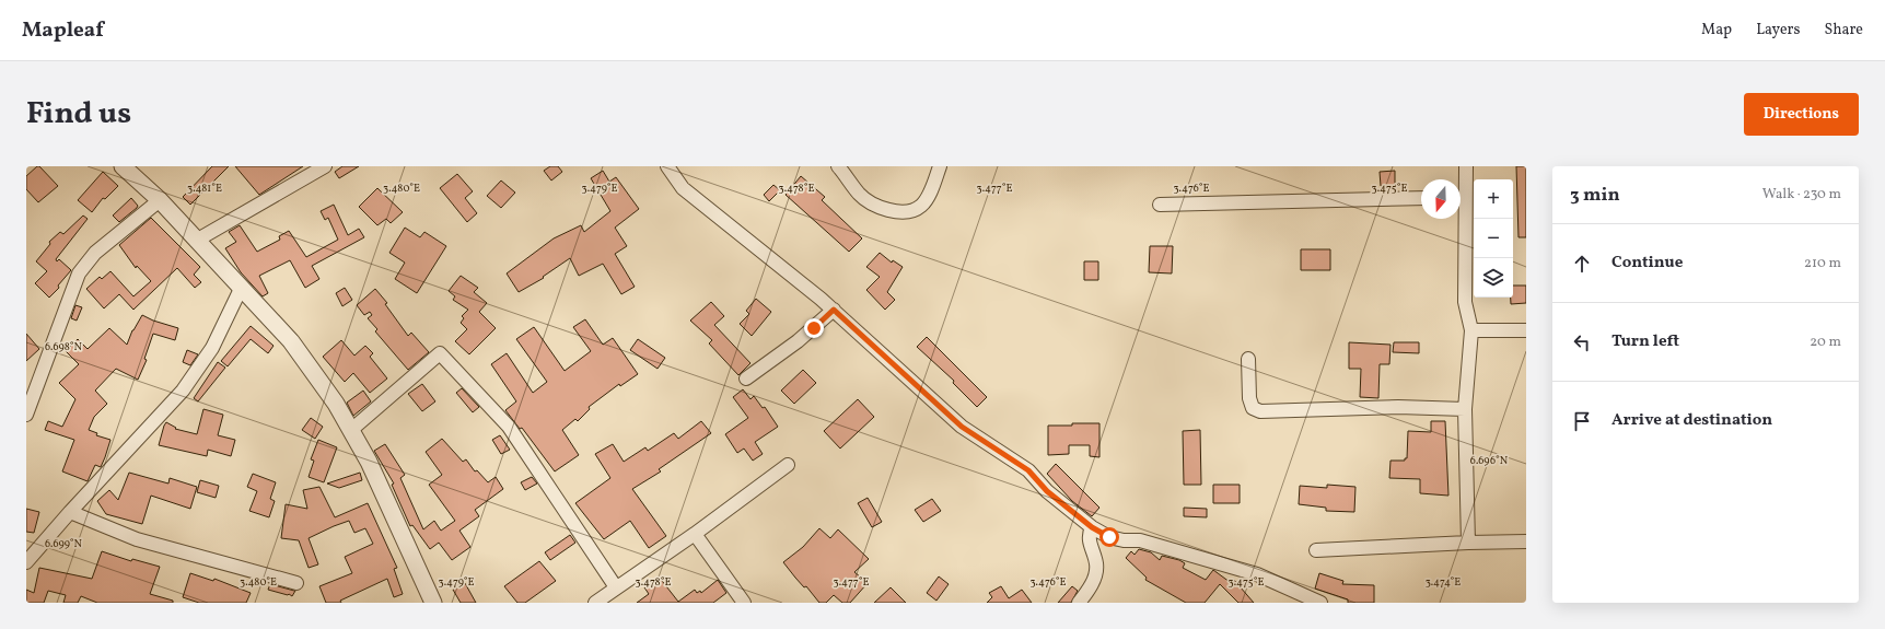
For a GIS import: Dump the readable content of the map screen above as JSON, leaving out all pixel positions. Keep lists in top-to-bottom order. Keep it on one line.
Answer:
{"north":"bottom","page":{"header":"Mapleaf","nav":["Map","Layers","Share"],"title":"Find us","buttons":"Directions","heading":["3 min","Walk · 230 m"],"map_buttons":["+","−"],"list":[["Continue","210 m"],["Turn left","20 m"],"Arrive at destination"]},"coordinates":["3.481°E","3.480°E","3.479°E","3.478°E","3.477°E","3.475°E","3.476°E","6.698°N","6.696°N","6.699°N","3.474°E"]}
